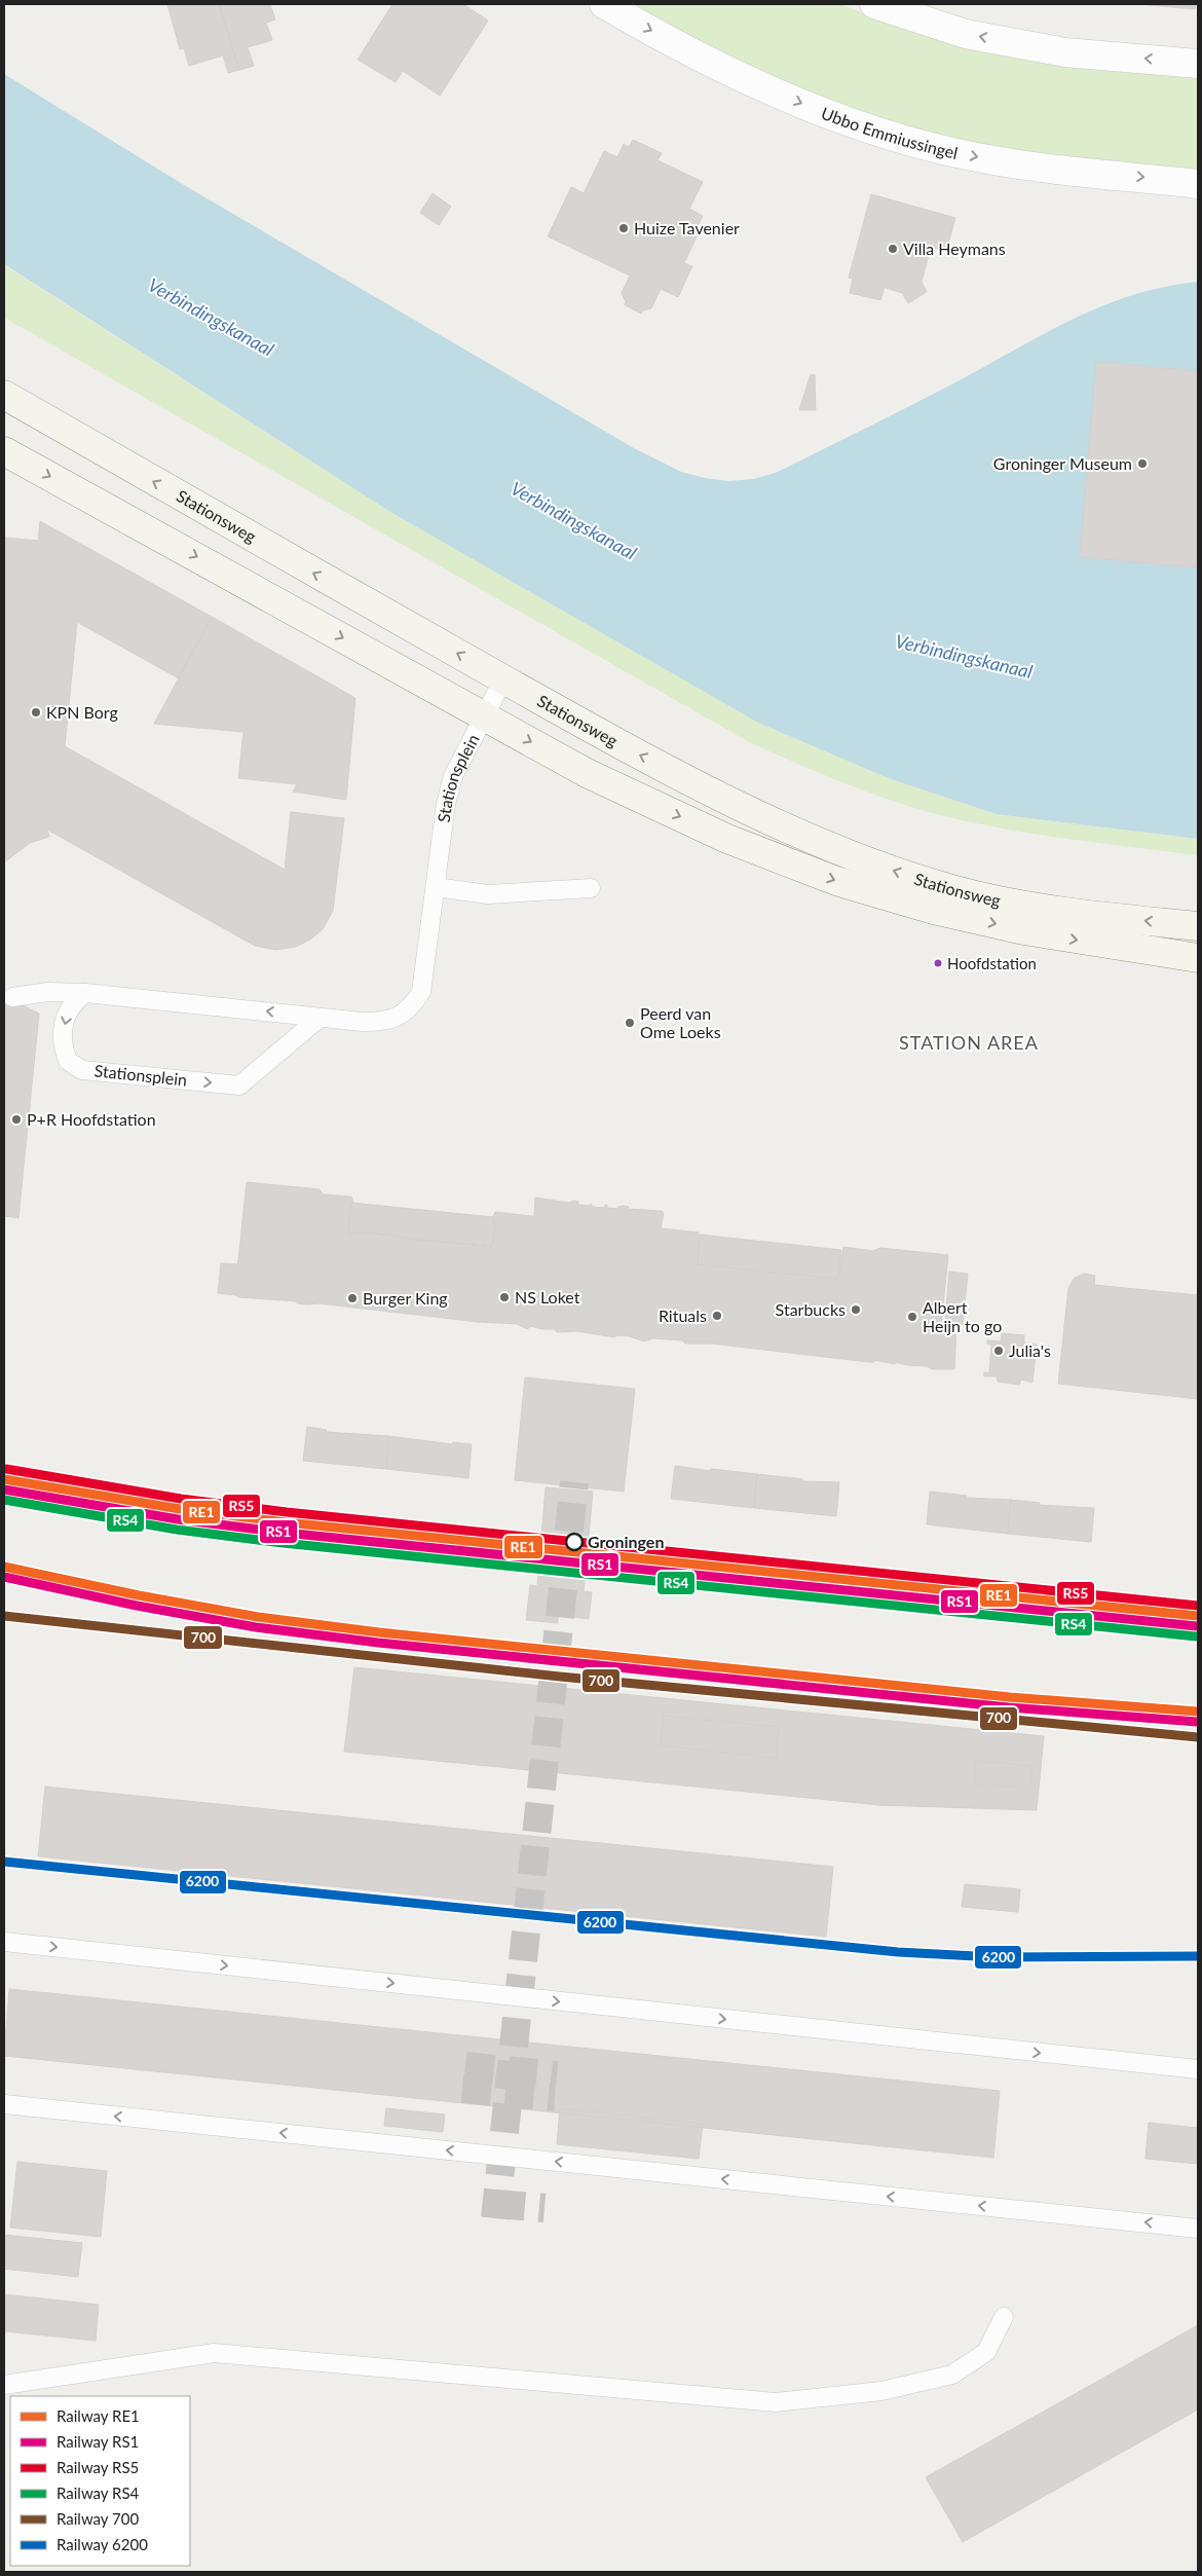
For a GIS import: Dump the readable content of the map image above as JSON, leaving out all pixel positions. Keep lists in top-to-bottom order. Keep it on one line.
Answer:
{"streets":{"main road":["Stationsweg"],"street":["Ubbo Emmiussingel"],"lane":["Stationsplein"]},"crossings":[["Stationsweg","Stationsplein"]],"districts":["STATION AREA"],"water":["Verbindingskanaal"],"places":["Huize Tavenier","Villa Heymans","Groninger Museum","KPN Borg","Hoofdstation","Peerd van Ome Loeks","P+R Hoofdstation","NS Loket","Burger King","Starbucks","Rituals","Albert Heijn to go","Julia's","Groningen"],"lines":["rail line RS5","rail line RE1","rail line RS1","rail line RS4","rail line 700","rail line 6200"],"legend":["Railway RE1","Railway RS1","Railway RS5","Railway RS4","Railway 700","Railway 6200"]}
